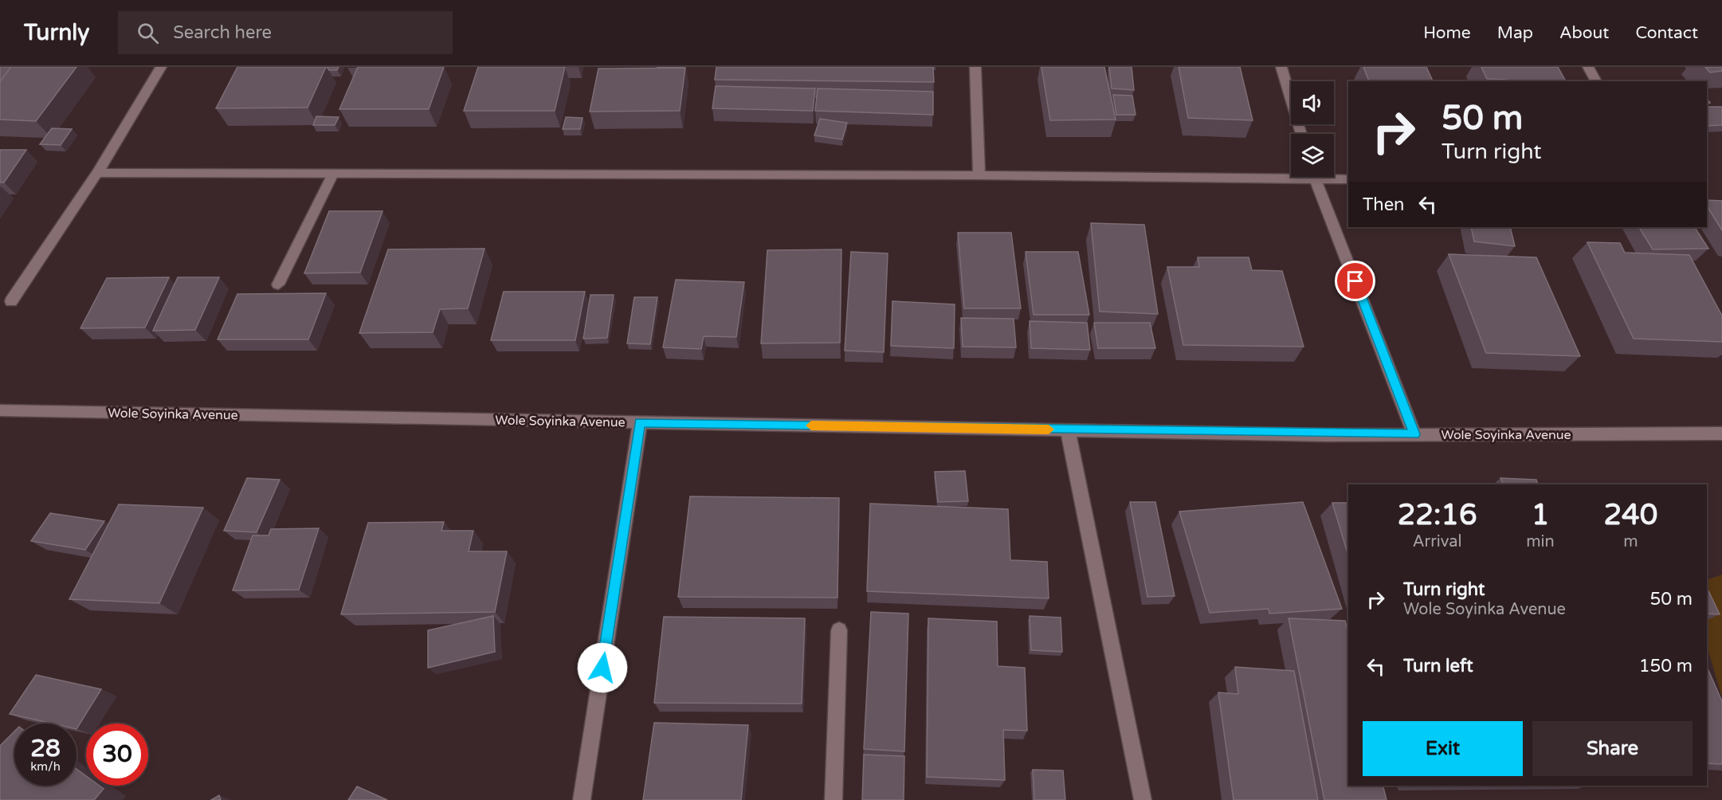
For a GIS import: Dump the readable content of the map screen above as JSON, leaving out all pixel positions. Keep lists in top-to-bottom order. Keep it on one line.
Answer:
{"streets":{"street":["Wole Soyinka Avenue"]},"page":{"header":"Turnly","search":"Search here","nav":["Home","Map","About","Contact"],"turn":["50 m","Turn right"],"then":"Then","eta":["22:16","Arrival","1","min","240","m"],"list":[{"name":"Turn right","note":"Wole Soyinka Avenue","value":"50 m"},{"name":"Turn left","value":"150 m"}],"buttons":["Exit","Share"],"speed":"28 km/h","limit":"30"}}
